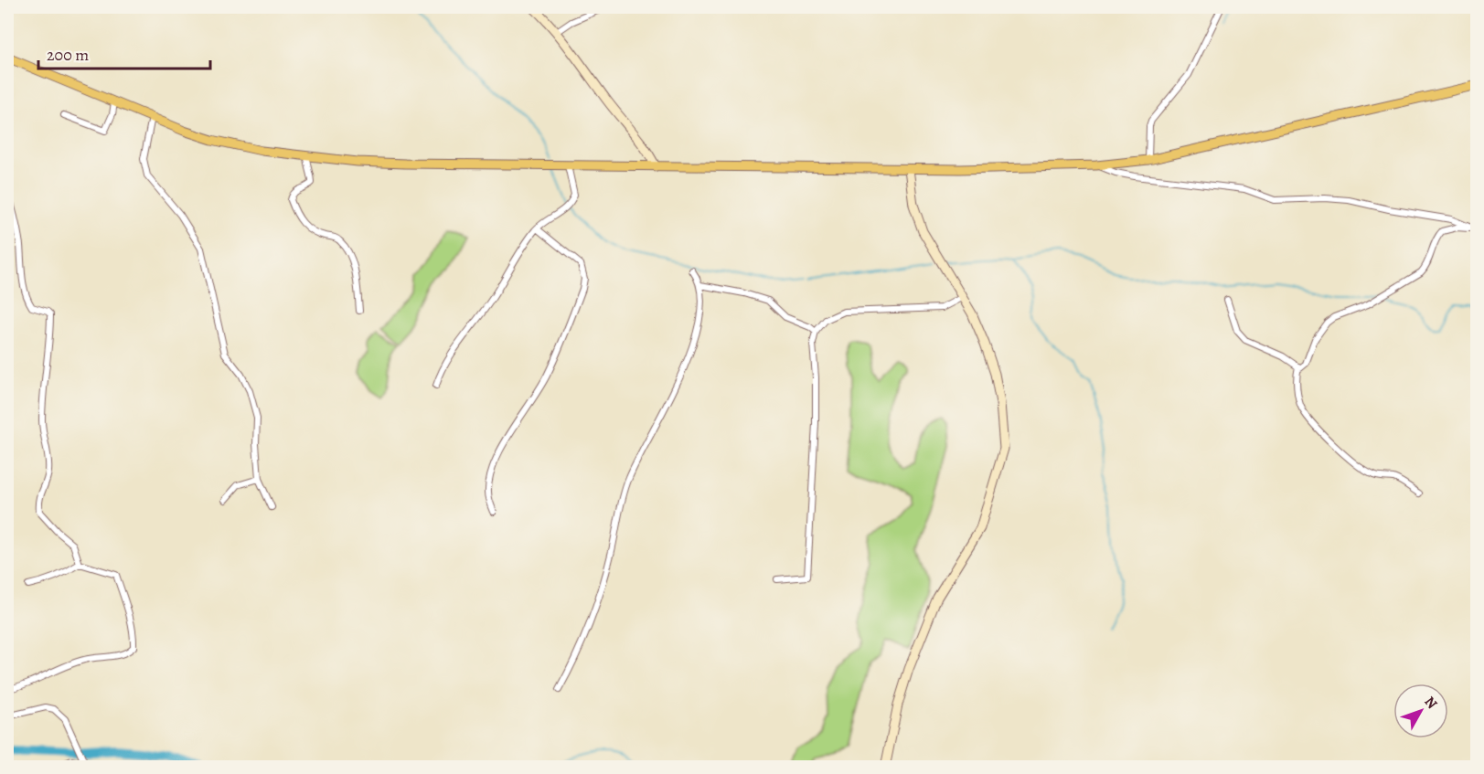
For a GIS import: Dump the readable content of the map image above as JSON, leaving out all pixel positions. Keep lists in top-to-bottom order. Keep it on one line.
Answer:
{"scale_bar":"200 m","north":"top right"}
